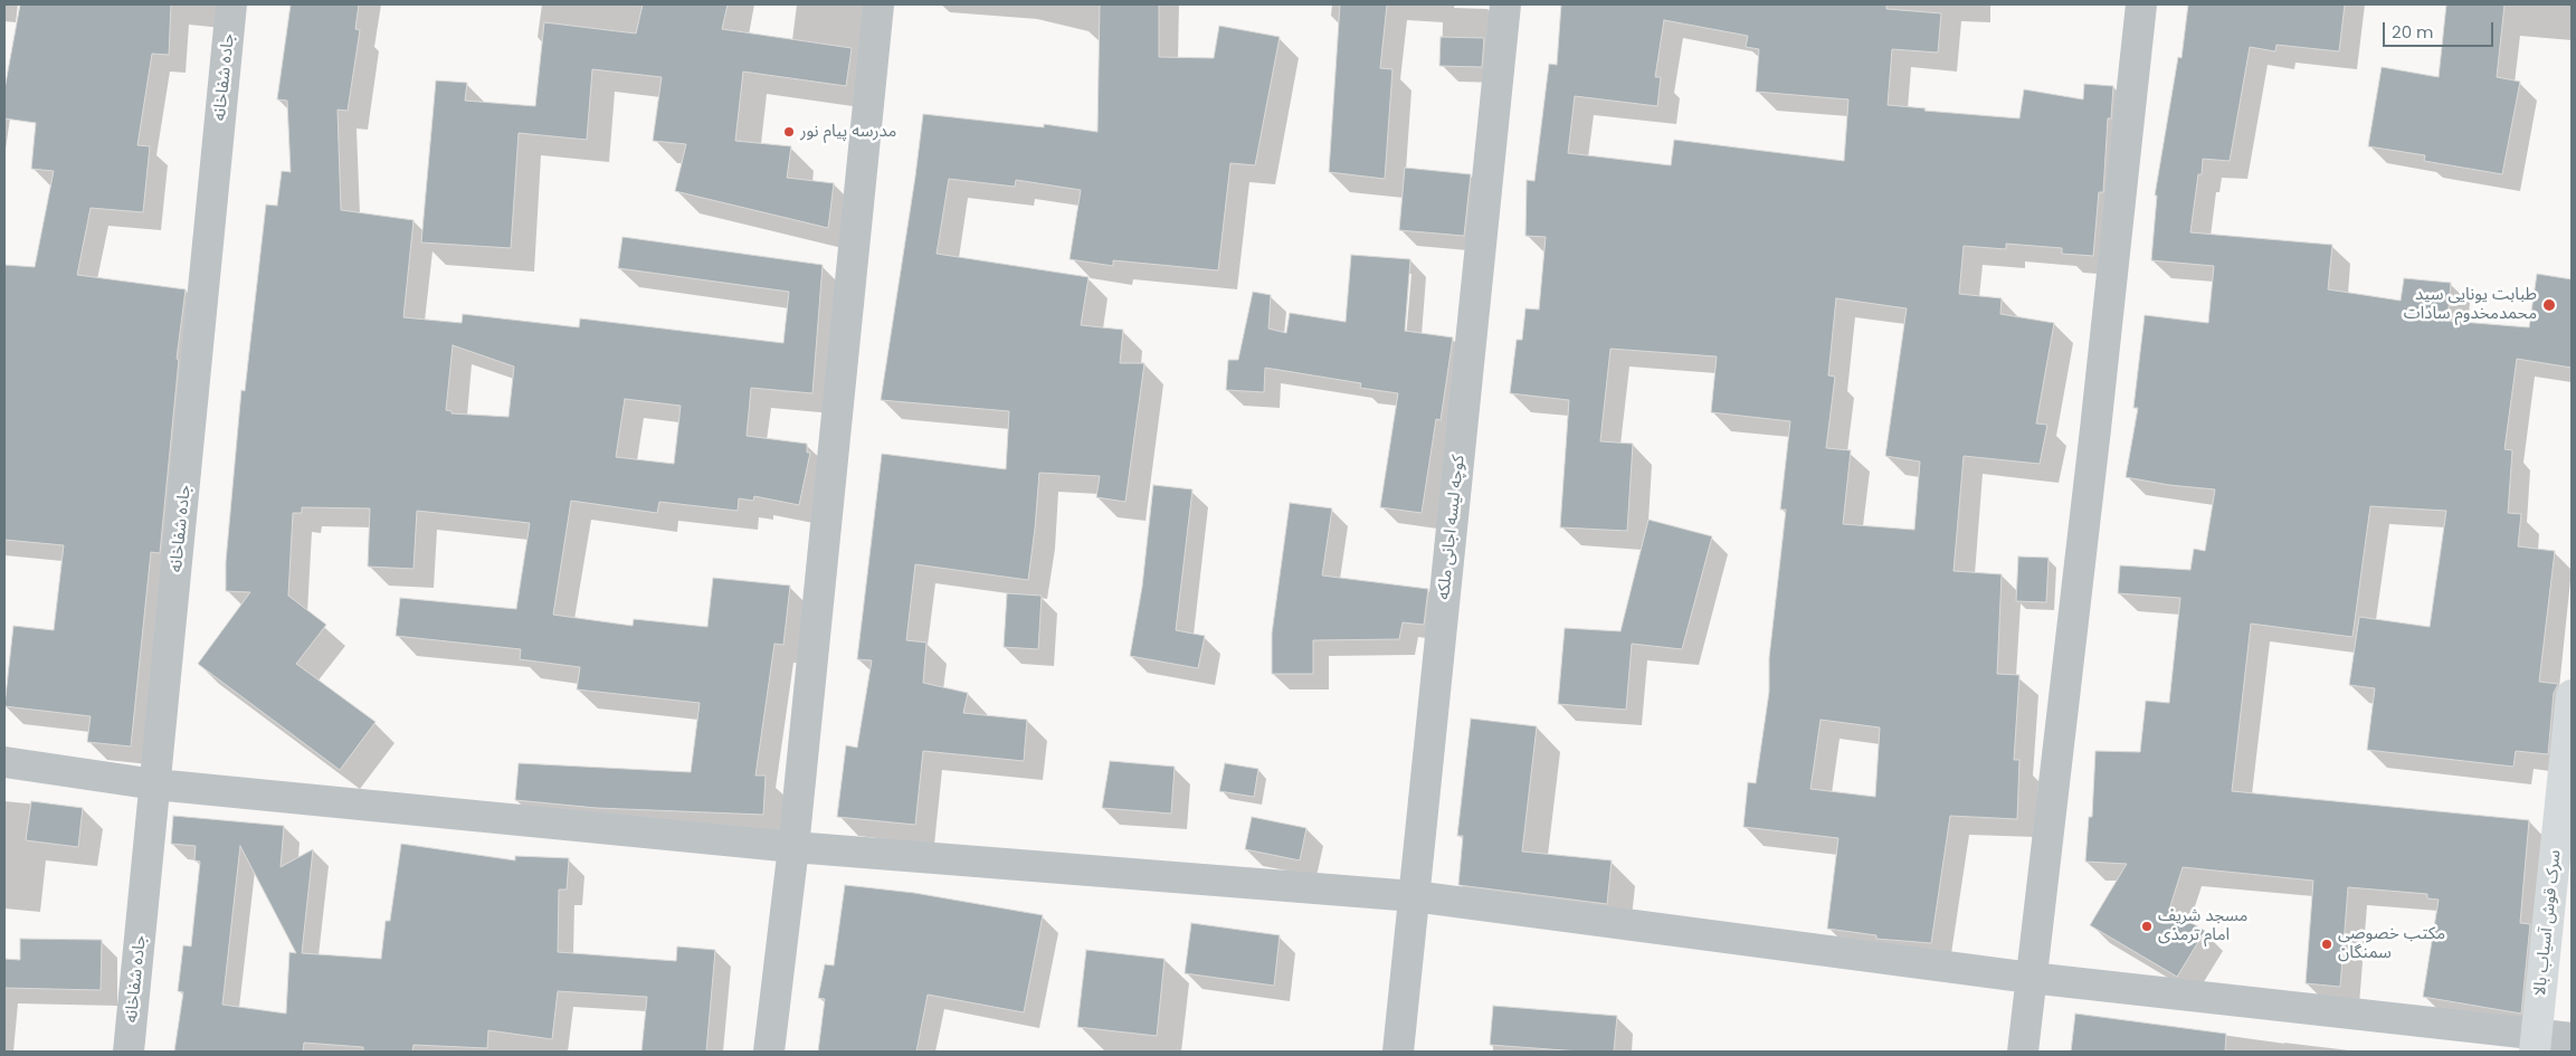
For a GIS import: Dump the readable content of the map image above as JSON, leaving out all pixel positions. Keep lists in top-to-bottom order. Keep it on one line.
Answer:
{"streets":{"street":["جاده شفاخانه","کوچه لیسه اجانی ملکه","سرک قوش آسیاب بالا"]},"places":["مدرسه پیام نور","طبابت یونایی سید محمدمخدوم سادات","مسجد شریف امام ترمذی","مکتب خصوصی سمنگان"],"scale_bar":"20 m"}
